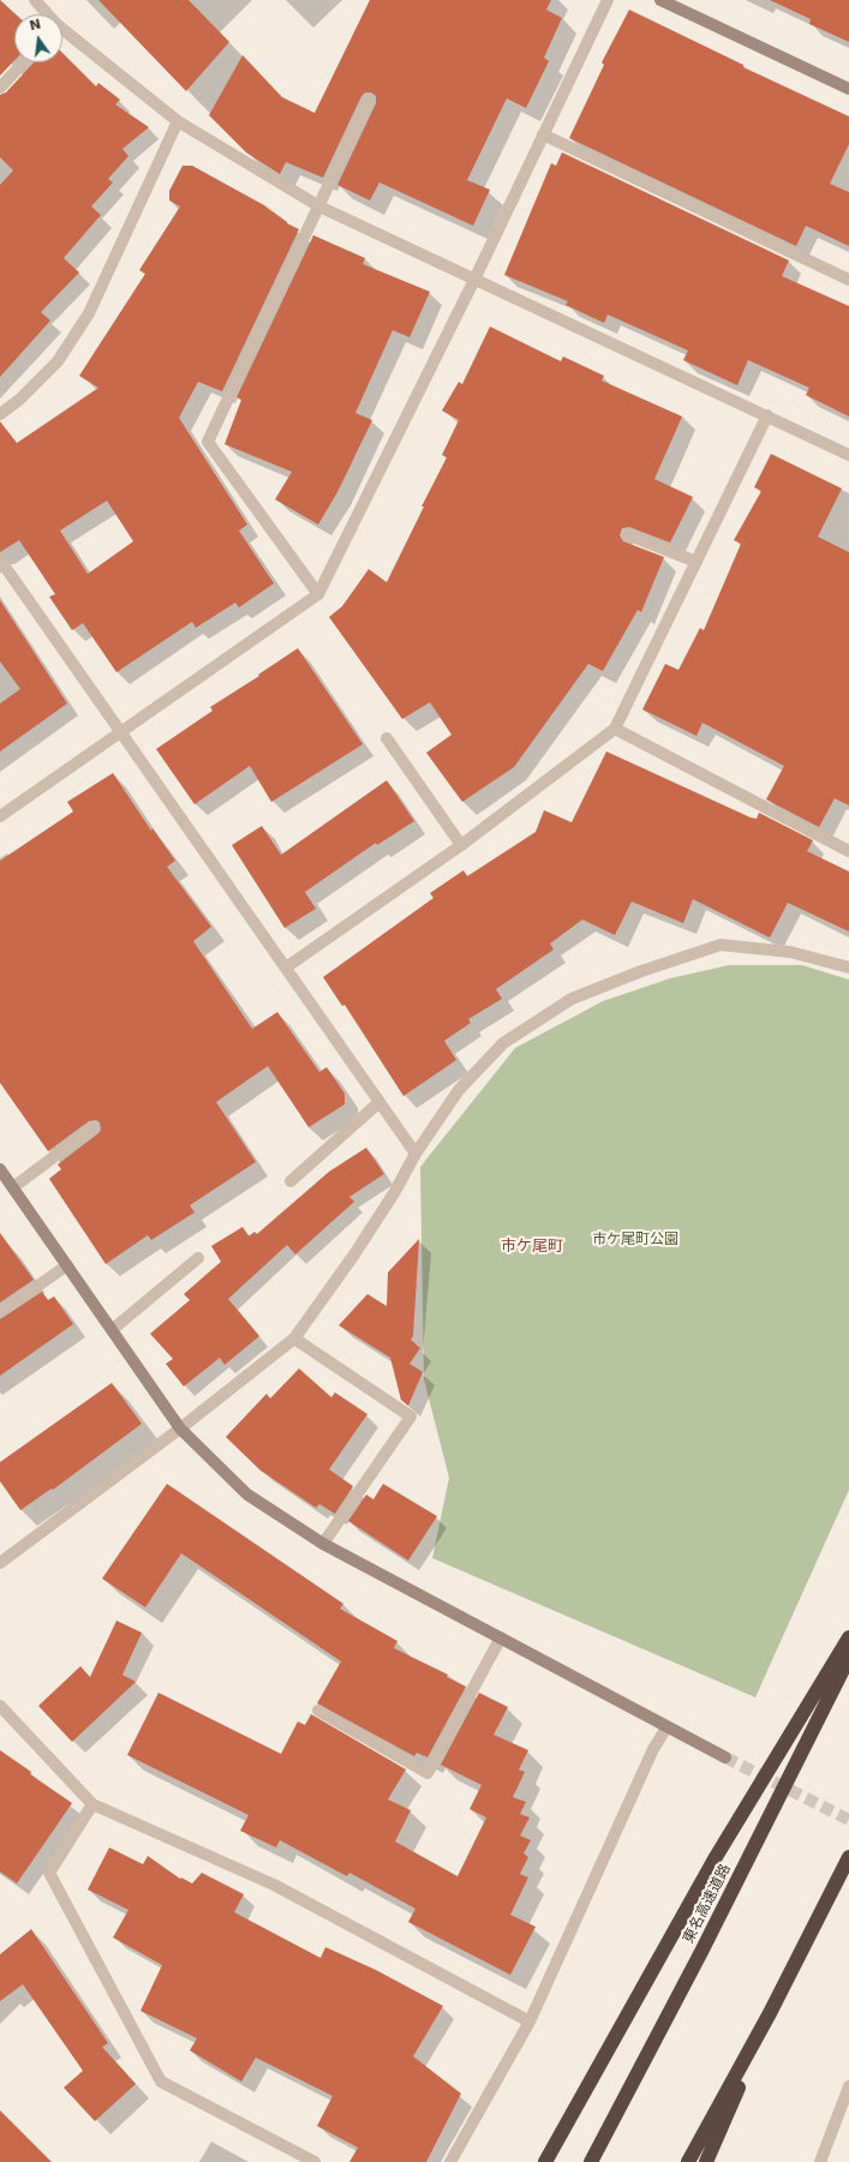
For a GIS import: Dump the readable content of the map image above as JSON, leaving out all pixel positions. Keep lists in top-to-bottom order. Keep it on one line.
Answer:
{"streets":{"highway":["東名高速道路"]},"districts":["市ケ尾町"],"parks":["市ケ尾町公園"],"north":"top"}
